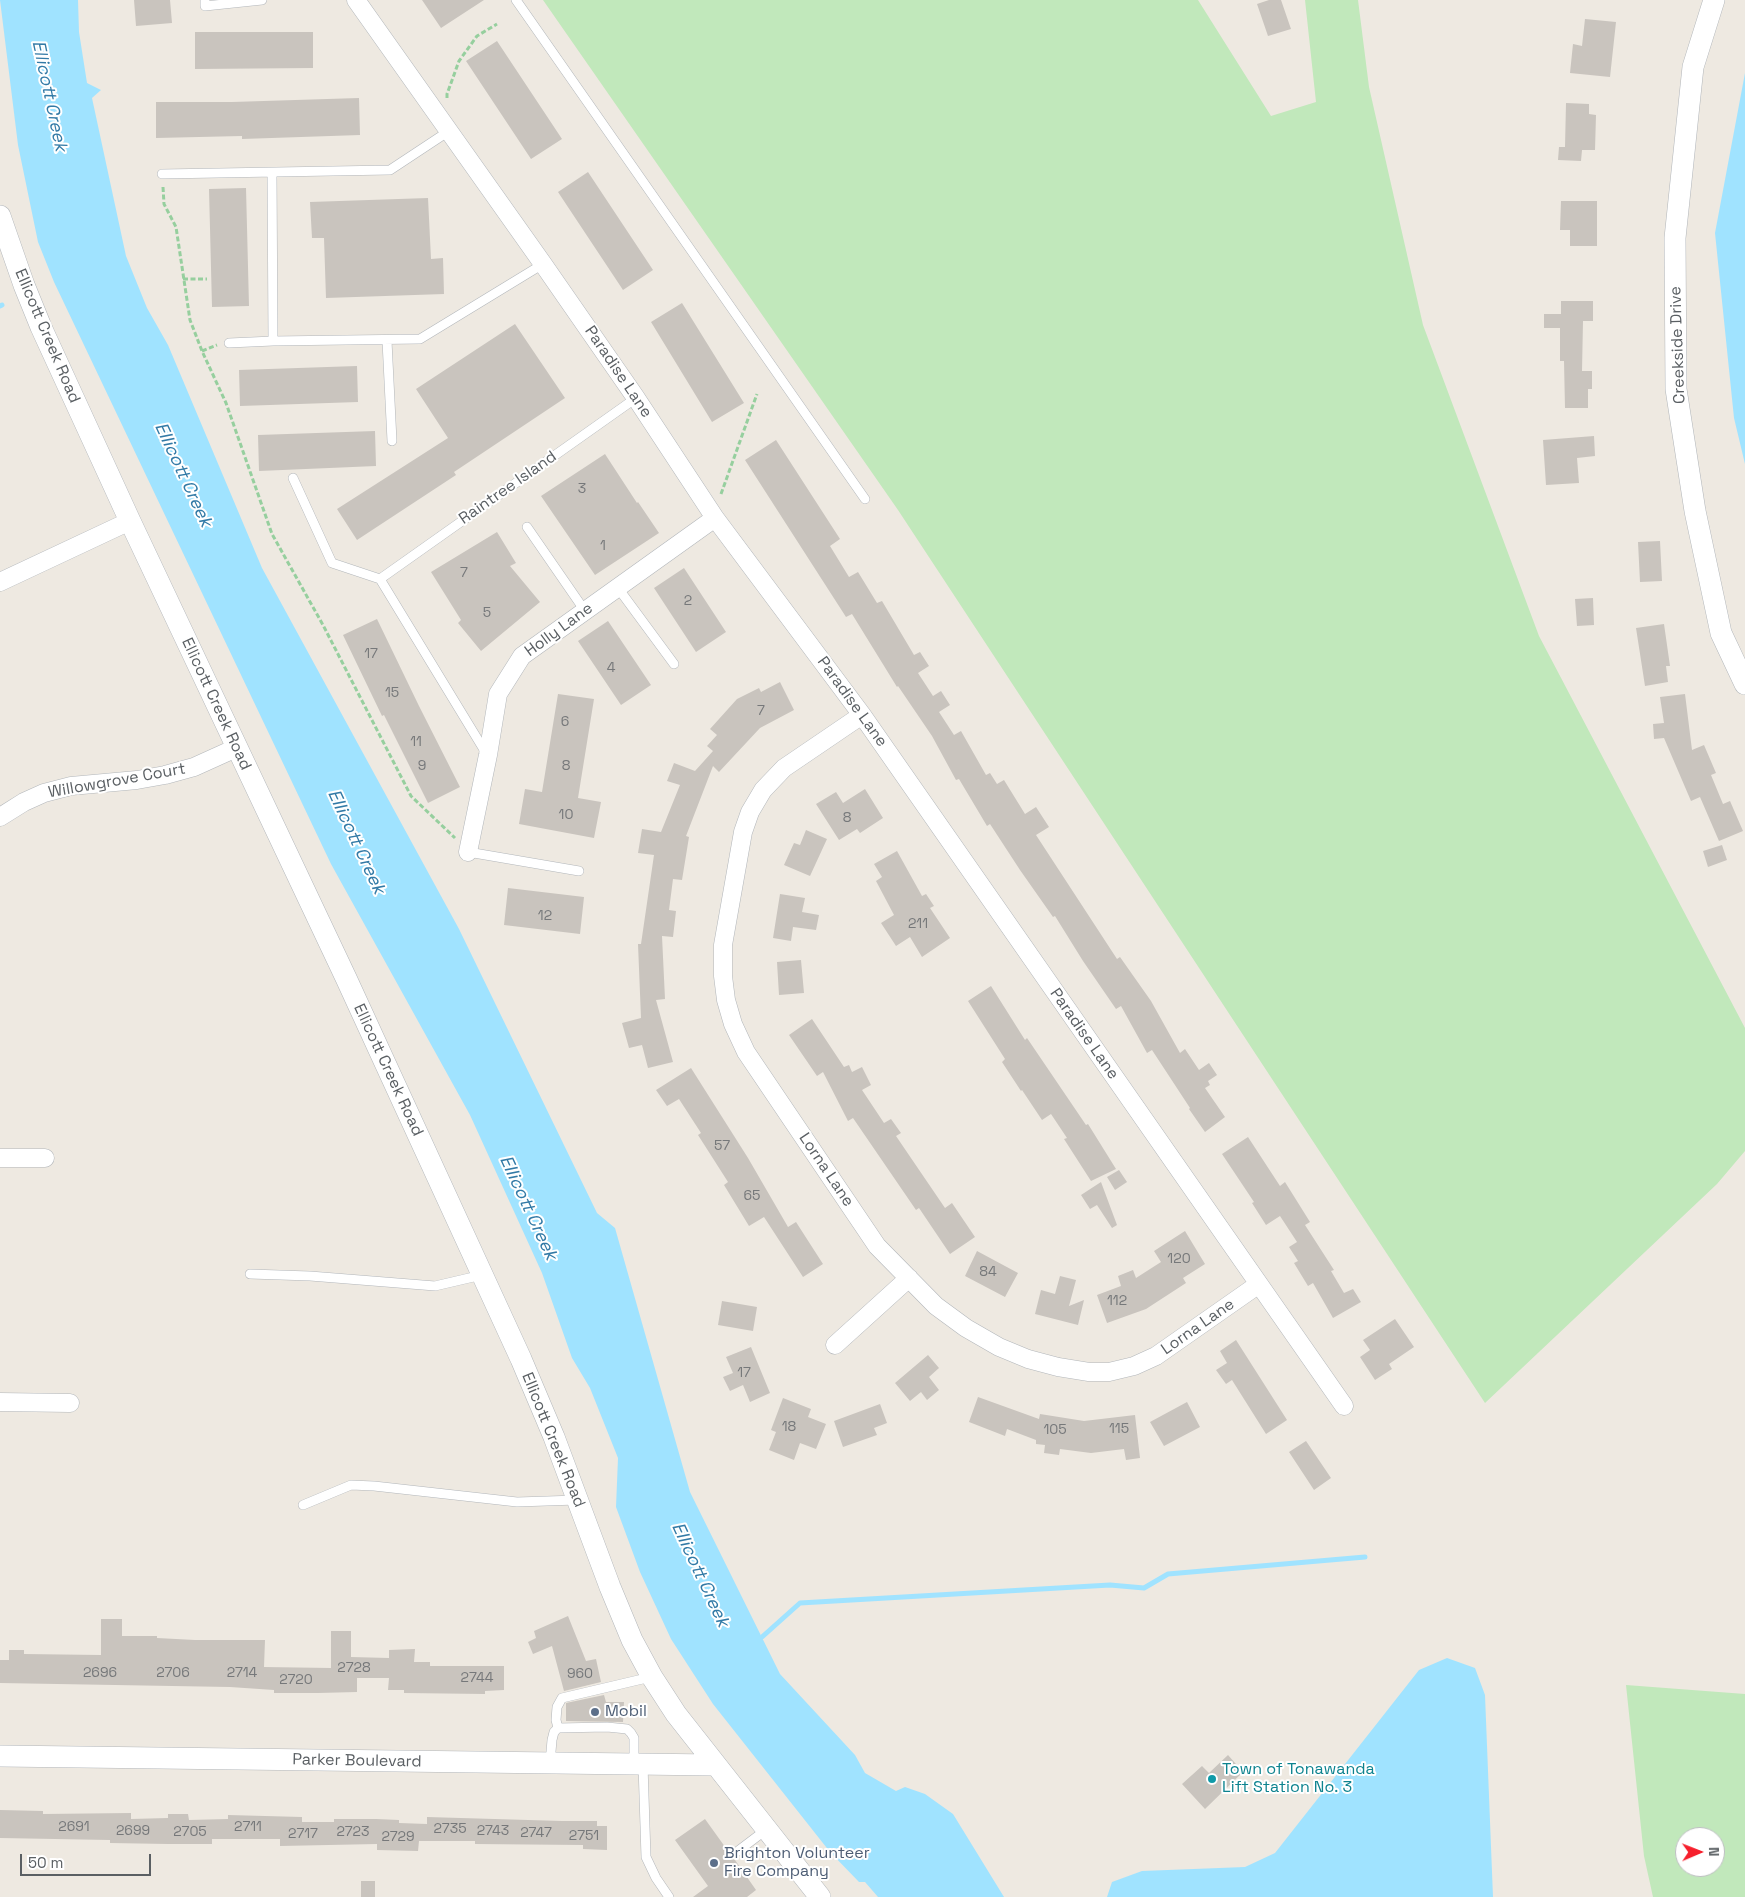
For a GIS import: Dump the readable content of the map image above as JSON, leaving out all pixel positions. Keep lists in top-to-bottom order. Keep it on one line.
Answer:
{"streets":{"street":["Ellicott Creek Road","Creekside Drive","Paradise Lane","Holly Lane","Willowgrove Court","Lorna Lane","Parker Boulevard"],"lane":["Raintree Island"]},"crossings":[["Ellicott Creek Road","Willowgrove Court"],["Ellicott Creek Road","Parker Boulevard"],["Paradise Lane","Raintree Island"],["Paradise Lane","Holly Lane"],["Paradise Lane","Lorna Lane"]],"water":["Ellicott Creek"],"places":["Mobil","Town of Tonawanda Lift Station No. 3","Brighton Volunteer Fire Company"],"house_numbers":["3","1","7","2","5","17","4","15","7","6","11","9","8","10","8","12","211","57","65","120","84","112","17","18","115","105","2728","2696","2706","2714","960","2744","2720","2691","2711","2735","2699","2743","2705","2723","2747","2717","2751","2729"],"scale_bar":"50 m","north":"right"}
